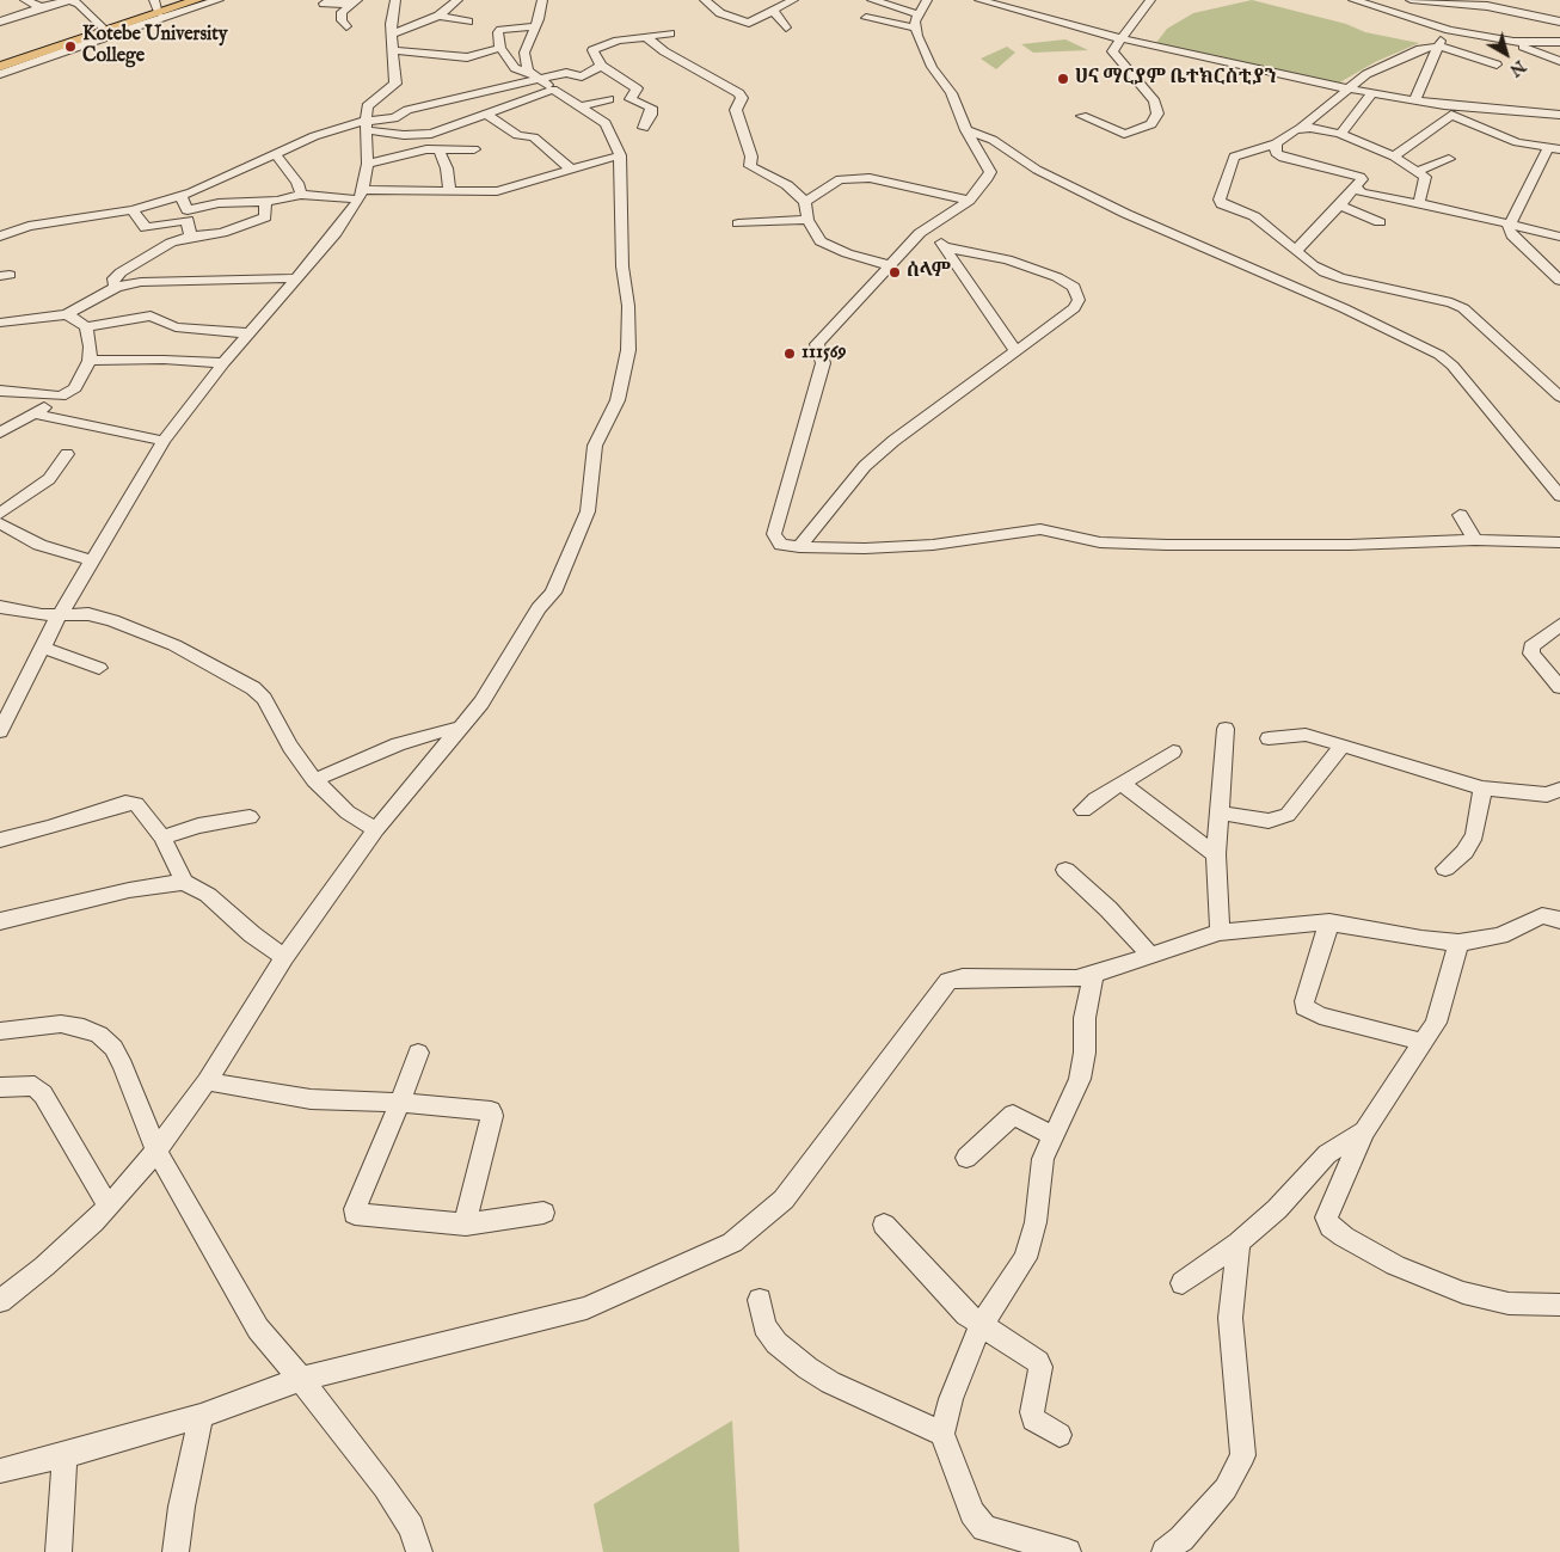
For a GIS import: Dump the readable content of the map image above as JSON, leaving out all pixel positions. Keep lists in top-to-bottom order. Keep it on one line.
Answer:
{"places":["Kotebe University College","ሀና ማርያም ቤተክርስቲያን","ሰላም","111569"],"north":"bottom right"}
